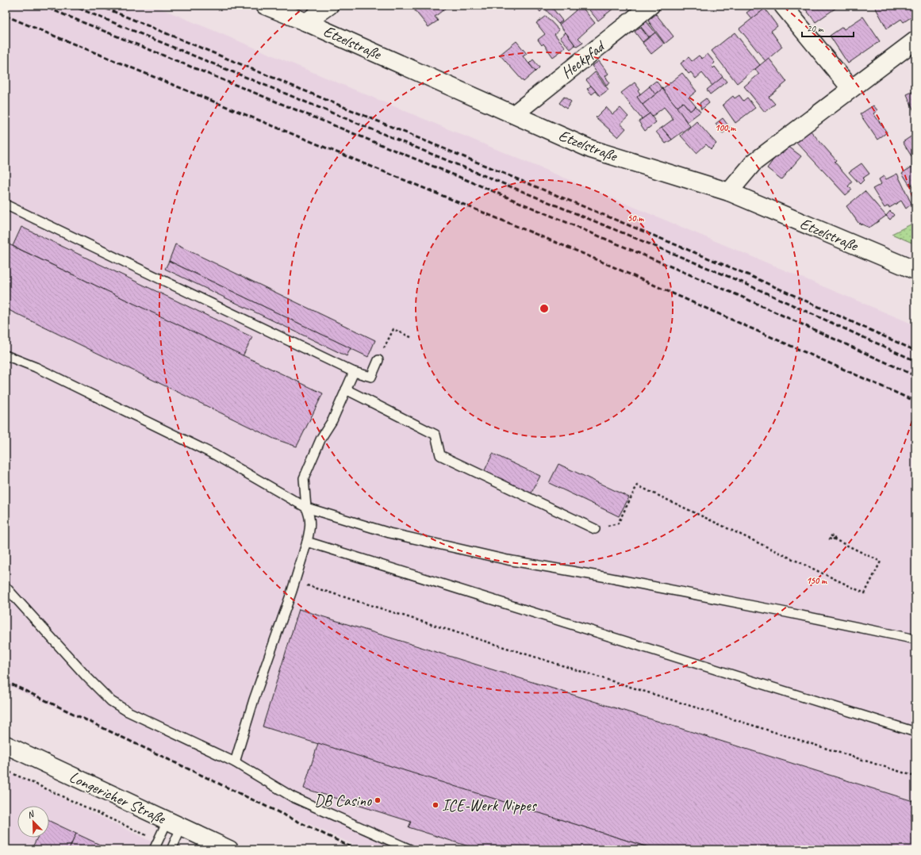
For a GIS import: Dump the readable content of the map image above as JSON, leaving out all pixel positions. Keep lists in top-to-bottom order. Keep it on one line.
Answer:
{"streets":{"street":["Etzelstraße","Heckpfad","Longericher Straße"]},"crossings":[["Etzelstraße","Heckpfad"]],"places":["DB Casino","ICE-Werk Nippes"],"scale_bar":"20 m","north":"top left","rings":["100 m","50 m","150 m"]}
